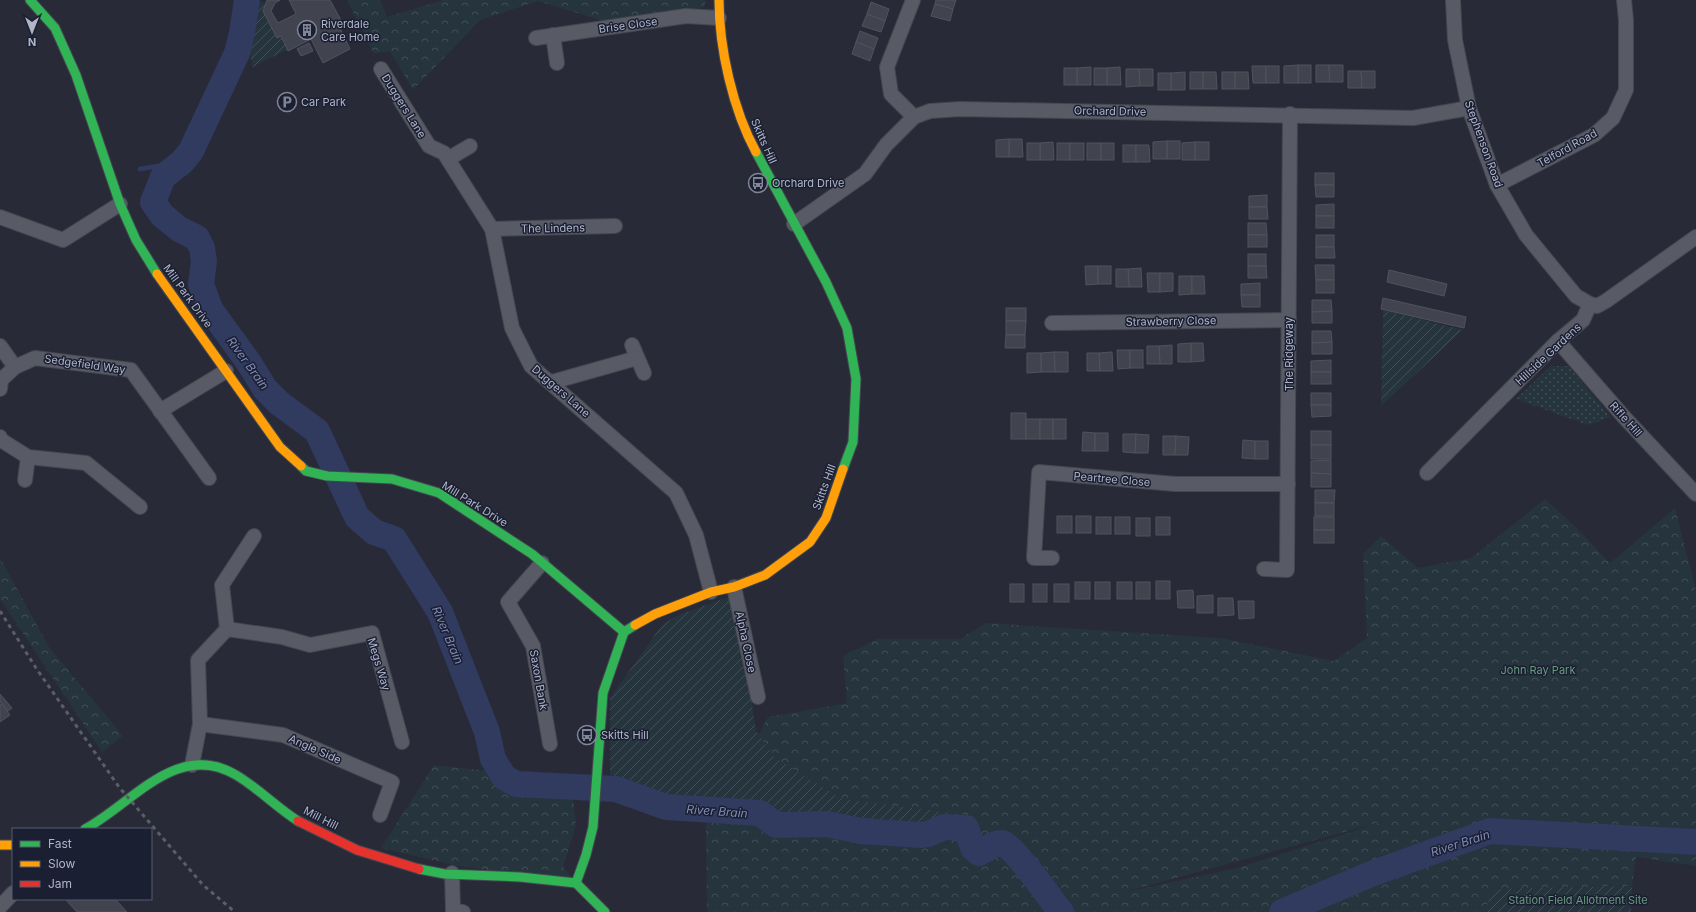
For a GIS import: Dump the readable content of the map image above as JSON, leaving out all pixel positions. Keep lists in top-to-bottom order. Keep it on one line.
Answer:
{"streets":{"street":["Brise Close","Duggers Lane","Orchard Drive","Skitts Hill","Stephenson Road","Telford Road","The Lindens","Mill Park Drive","Strawberry Close","The Ridgeway","Hillside Gardens","Sedgefield Way","Rifle Hill","Peartree Close","Alpha Close","Megs Way","Saxon Bank","Angle Side","Mill Hill"]},"crossings":[["Brise Close","Skitts Hill"],["Duggers Lane","Skitts Hill"],["Duggers Lane","The Lindens"],["Orchard Drive","Skitts Hill"],["Orchard Drive","Stephenson Road"],["Orchard Drive","The Ridgeway"],["Skitts Hill","Mill Park Drive"],["Skitts Hill","Alpha Close"],["Stephenson Road","Telford Road"],["Stephenson Road","Hillside Gardens"],["Mill Park Drive","Saxon Bank"],["Strawberry Close","The Ridgeway"],["The Ridgeway","Peartree Close"],["Hillside Gardens","Rifle Hill"]],"water":["River Brain"],"parks":["John Ray Park","Station Field Allotment Site"],"places":{"building":["Riverdale Care Home"],"parking":["Car Park"],"bus stop":["Orchard Drive","Skitts Hill"]},"legend":["Fast","Slow","Jam"],"north":"bottom"}
